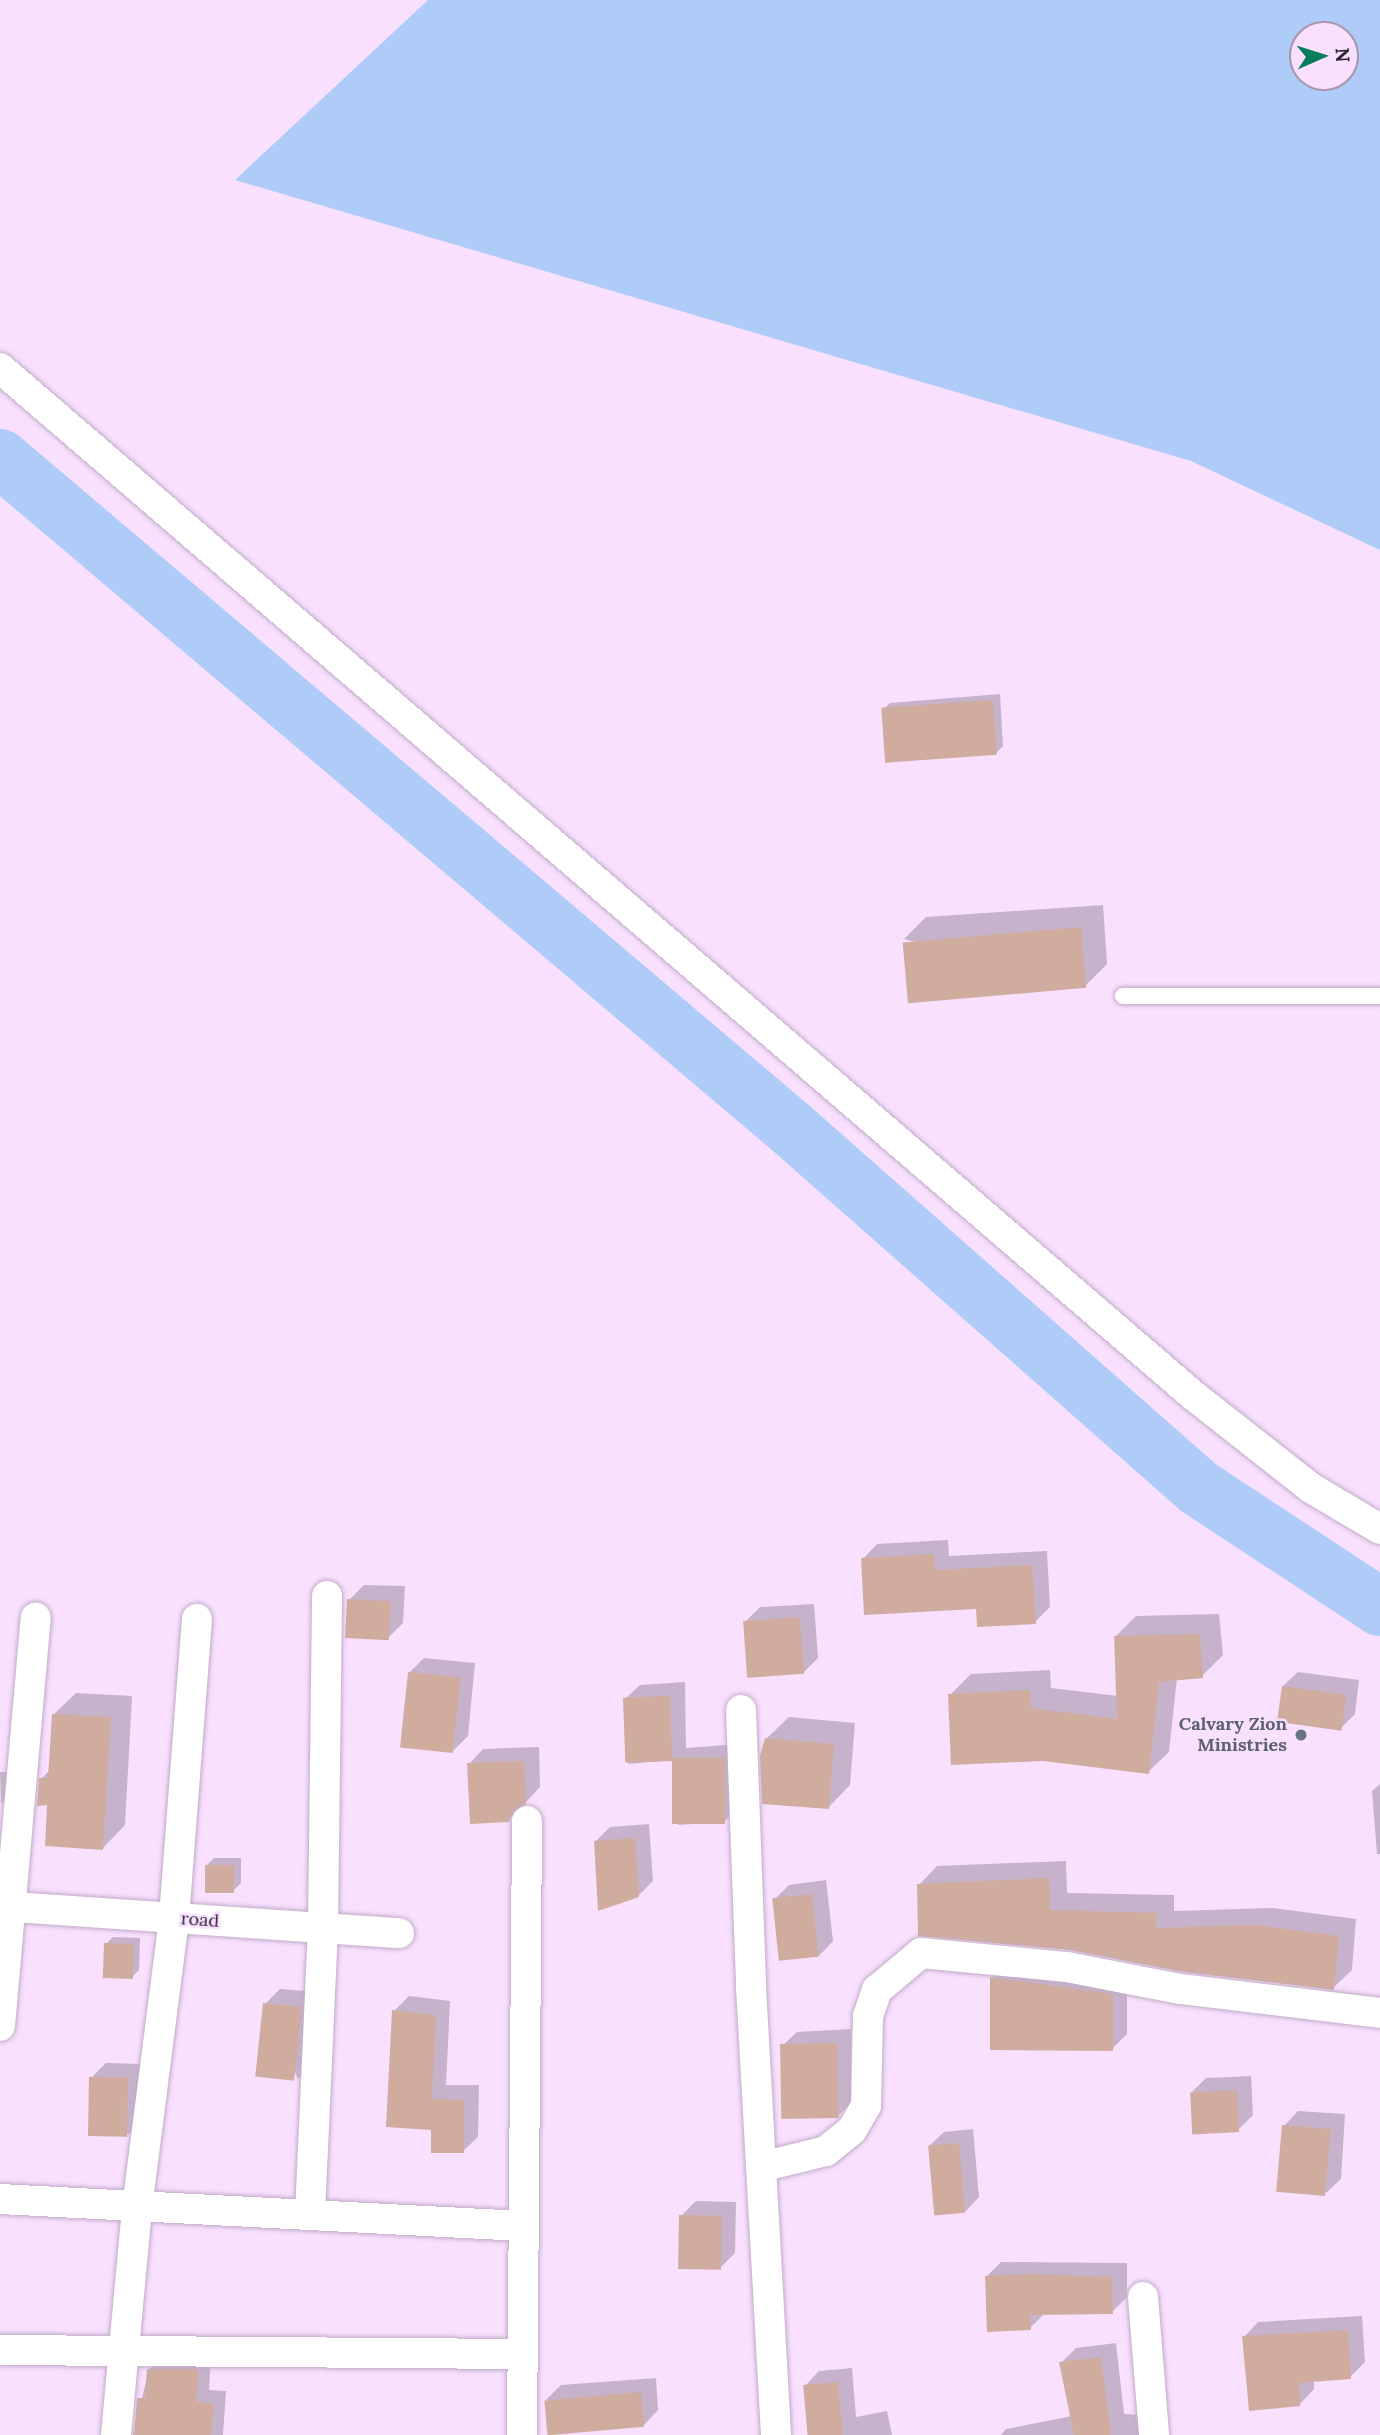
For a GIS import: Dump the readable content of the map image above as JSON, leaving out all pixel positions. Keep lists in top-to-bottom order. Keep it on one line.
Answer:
{"streets":{"street":["road"]},"places":["Calvary Zion Ministries"],"north":"right"}
